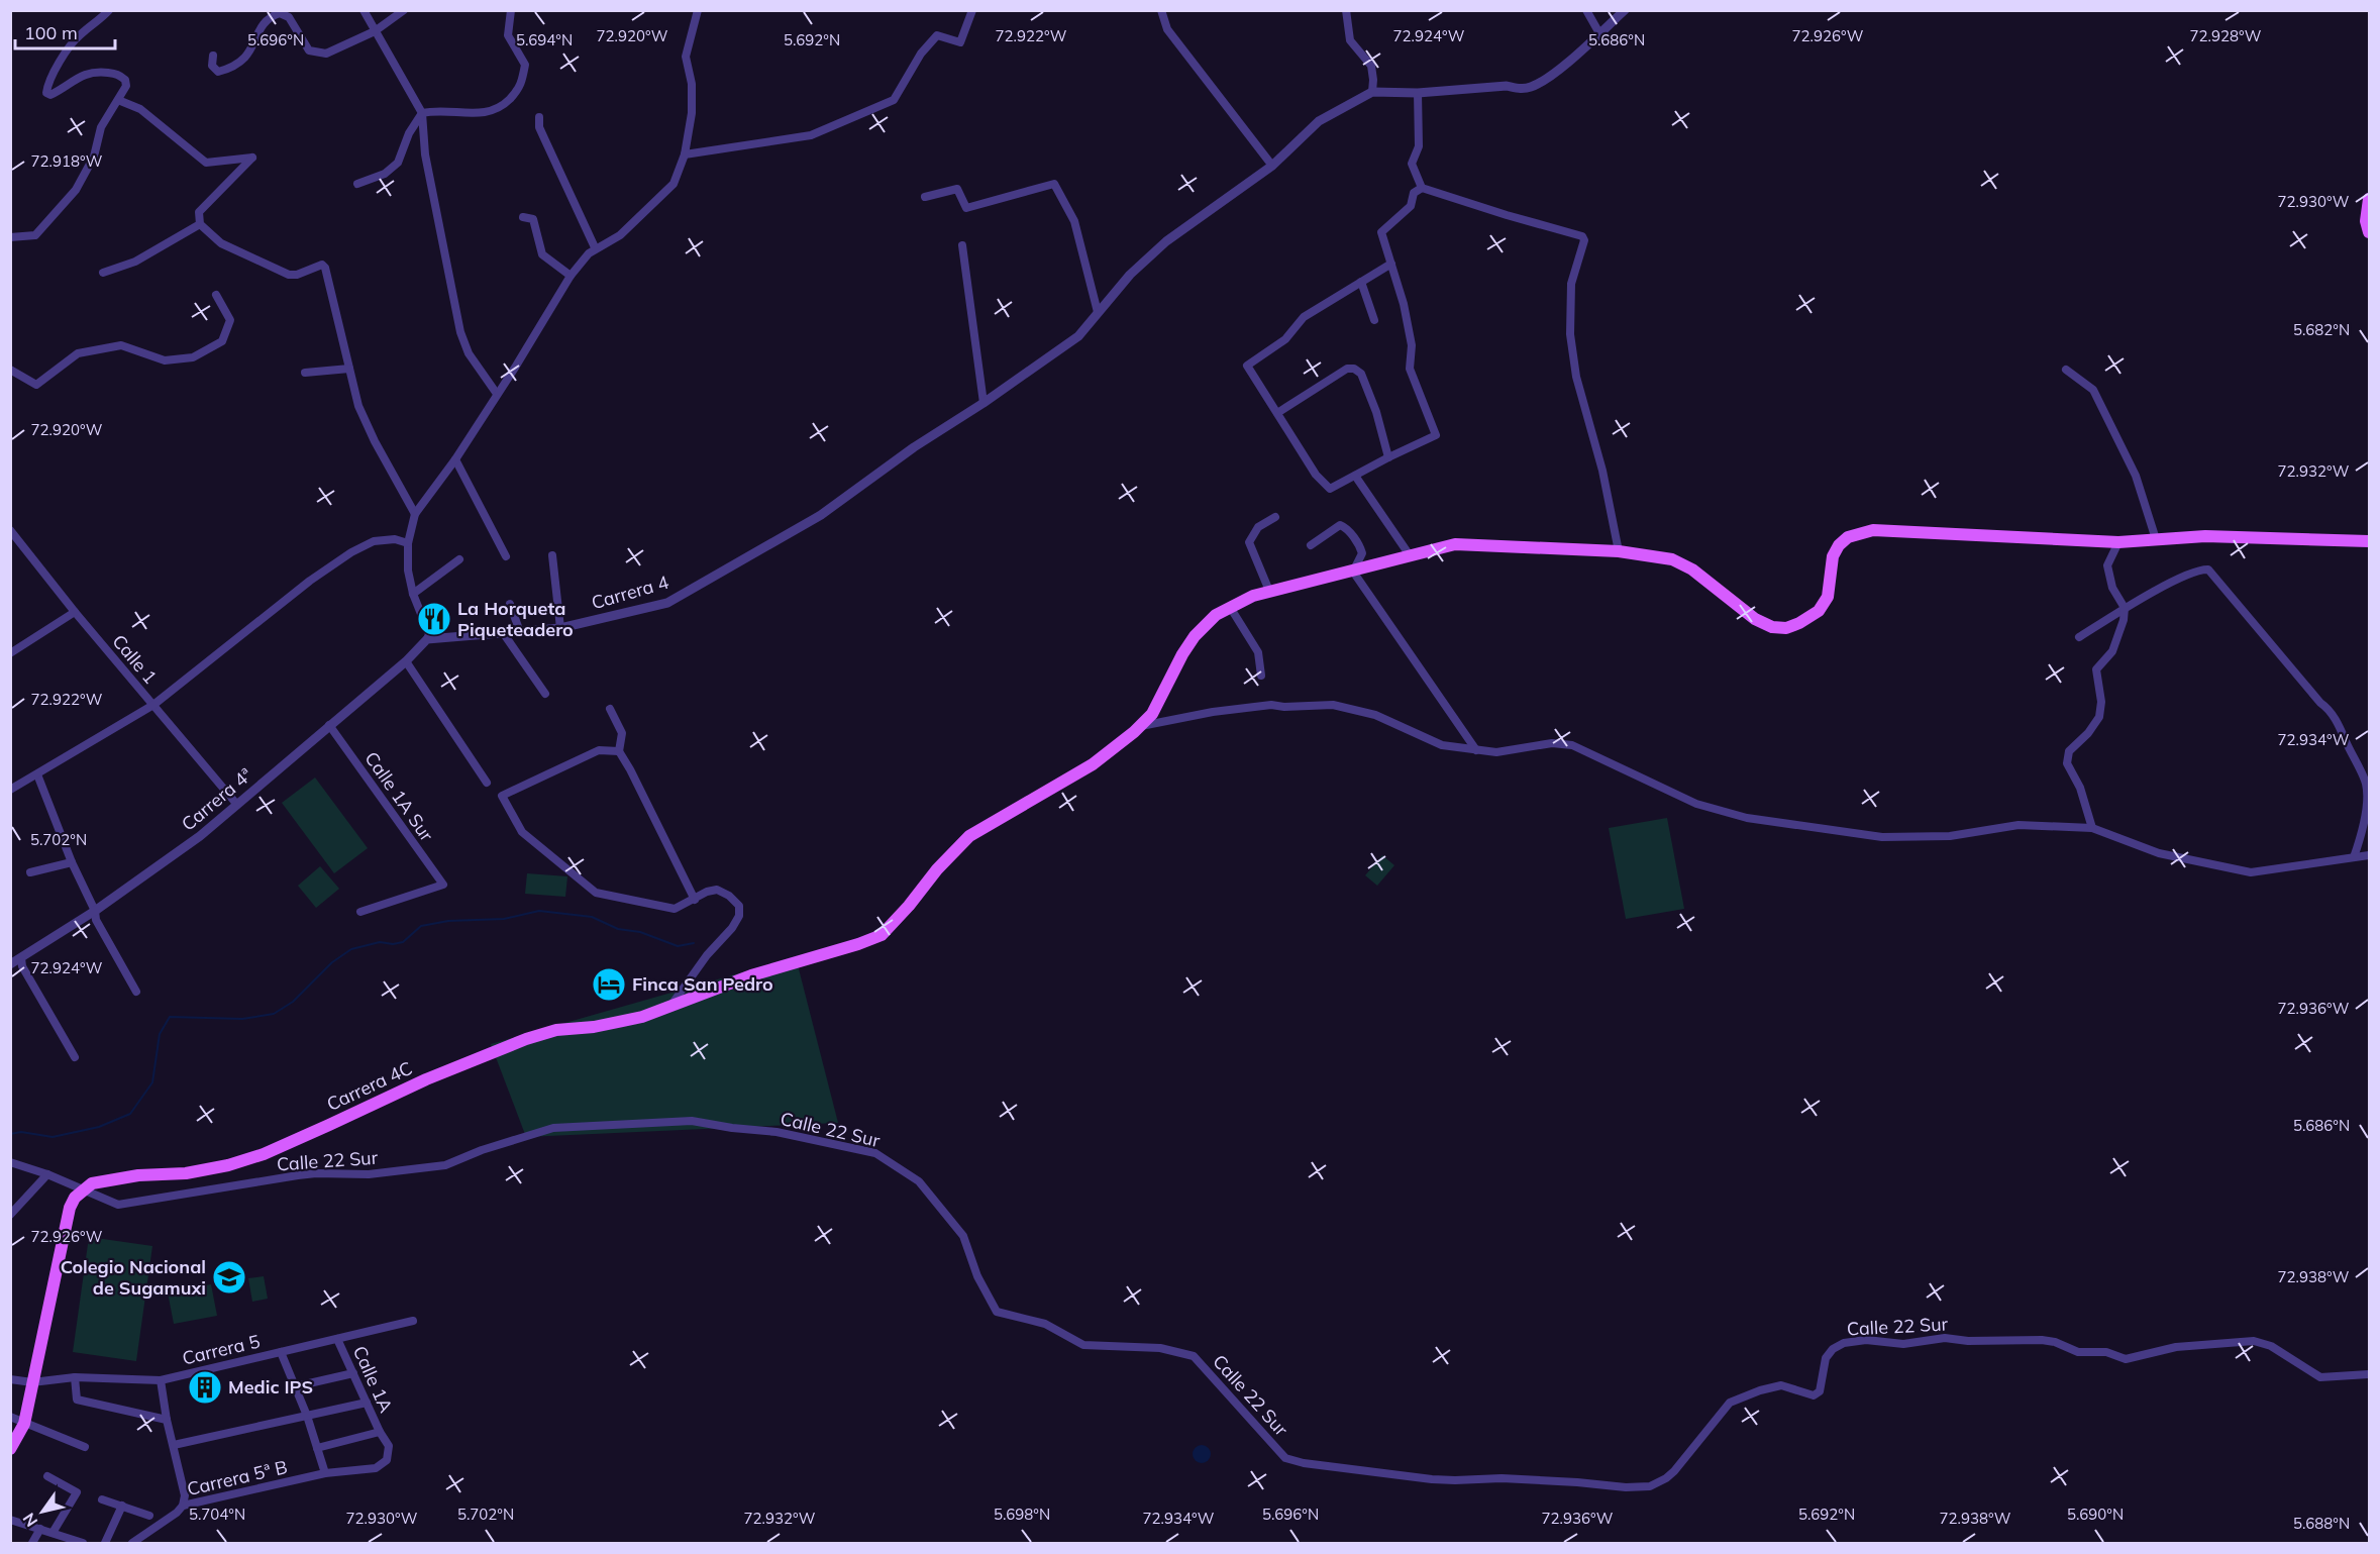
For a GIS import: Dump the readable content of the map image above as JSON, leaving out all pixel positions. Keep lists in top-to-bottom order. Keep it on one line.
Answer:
{"streets":{"main road":["Carrera 4C"],"street":["Carrera 4","Calle 1","Calle 1A Sur","Carrera 4ª","Calle 22 Sur","Carrera 5","Calle 1A","Carrera 5ª B"]},"crossings":[["Carrera 4","Carrera 4ª"],["Calle 1","Carrera 4ª"],["Calle 1A Sur","Carrera 4ª"],["Carrera 4C","Calle 22 Sur"],["Carrera 5","Calle 1A"],["Calle 1A","Carrera 5ª B"]],"places":{"restaurant":["La Horqueta Piqueteadero"],"hotel":["Finca San Pedro"],"school or university":["Colegio Nacional de Sugamuxi"],"building":["Medic IPS"]},"scale_bar":"100 m","north":"bottom left","coordinates":["72.920°W","72.922°W","72.924°W","72.926°W","72.928°W","5.696°N","5.694°N","5.692°N","5.686°N","72.918°W","72.930°W","5.682°N","72.932°W","72.934°W","5.702°N","72.936°W","72.938°W","5.704°N","5.698°N","5.690°N","5.688°N"]}
